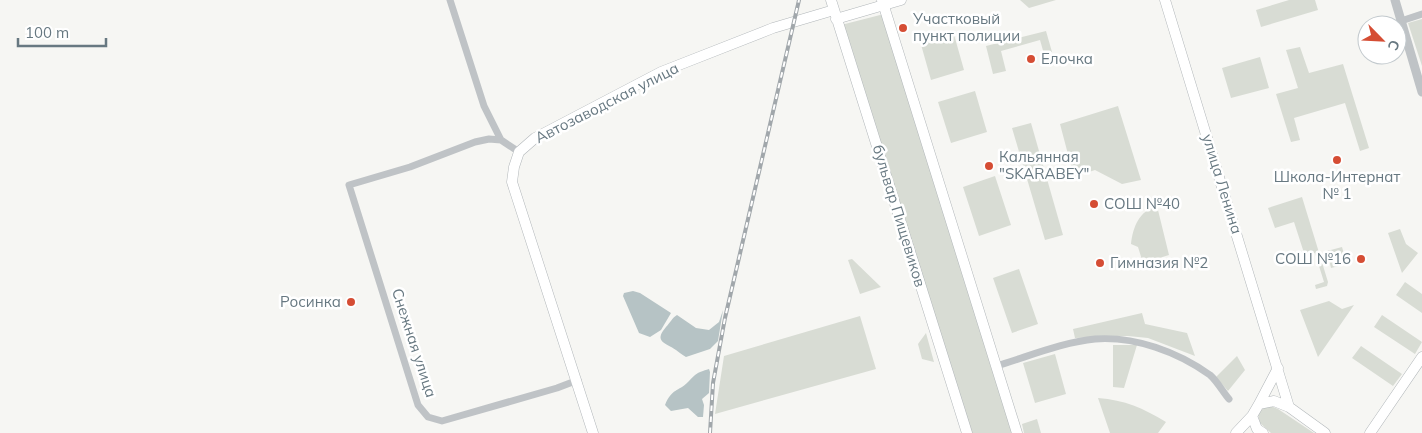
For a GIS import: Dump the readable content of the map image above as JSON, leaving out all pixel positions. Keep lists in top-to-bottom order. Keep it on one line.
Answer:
{"streets":{"main road":["Автозаводская улица","улица Ленина","бульвар Пищевиков"],"street":["Снежная улица"]},"crossings":[["Автозаводская улица","бульвар Пищевиков"],["Автозаводская улица","Снежная улица"]],"places":["Участковый пункт полиции","Елочка","Школа-Интернат № 1","Кальянная \"SKARABEY\"","СОШ №40","СОШ №16","Гимназия №2","Росинка"],"scale_bar":"100 m","north":"bottom right"}
